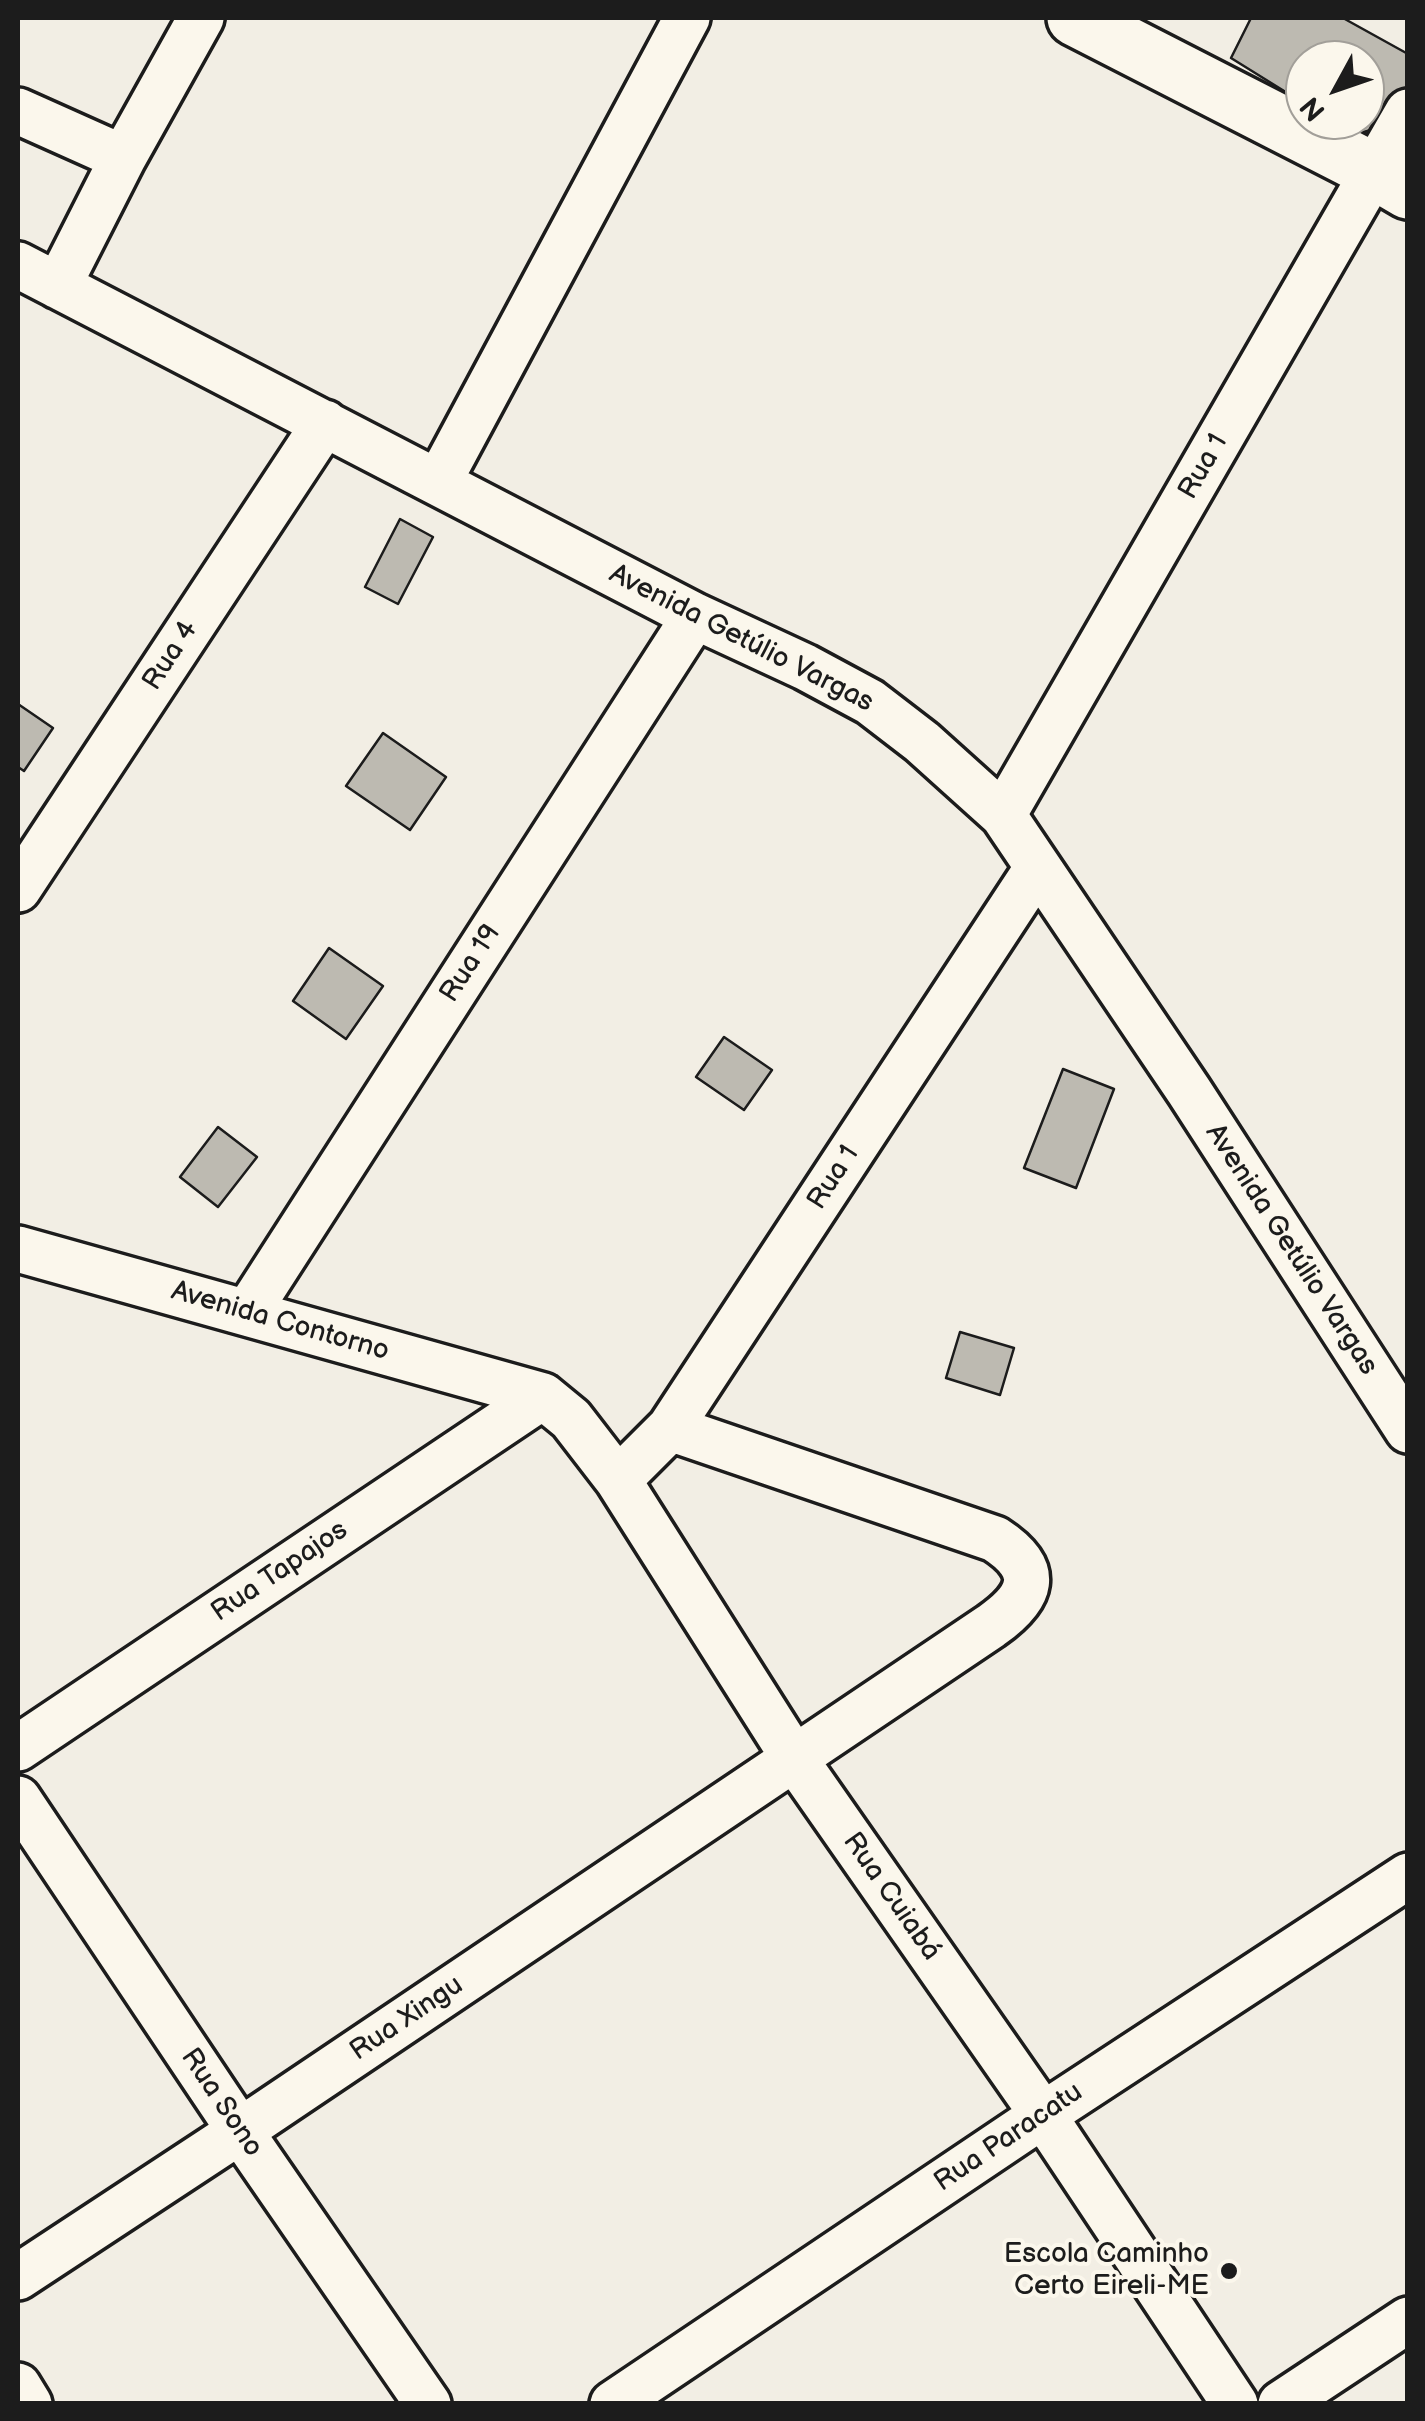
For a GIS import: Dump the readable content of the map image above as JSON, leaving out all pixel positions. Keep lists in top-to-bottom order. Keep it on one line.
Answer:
{"streets":{"street":["Rua 1","Avenida Getúlio Vargas","Rua 4","Rua 19","Avenida Contorno","Rua Tapajos","Rua Cuiabá","Rua Xingu","Rua Sono","Rua Paracatu"]},"crossings":[["Rua 1","Avenida Getúlio Vargas"],["Rua 1","Rua Cuiabá"],["Rua 1","Rua Xingu"],["Avenida Getúlio Vargas","Rua 4"],["Avenida Getúlio Vargas","Rua 19"],["Rua 19","Avenida Contorno"],["Avenida Contorno","Rua Tapajos"],["Avenida Contorno","Rua Cuiabá"],["Rua Tapajos","Rua Cuiabá"],["Rua Cuiabá","Rua Xingu"],["Rua Cuiabá","Rua Paracatu"],["Rua Xingu","Rua Sono"]],"places":["Escola Caminho Certo Eireli-ME"],"north":"bottom left"}
